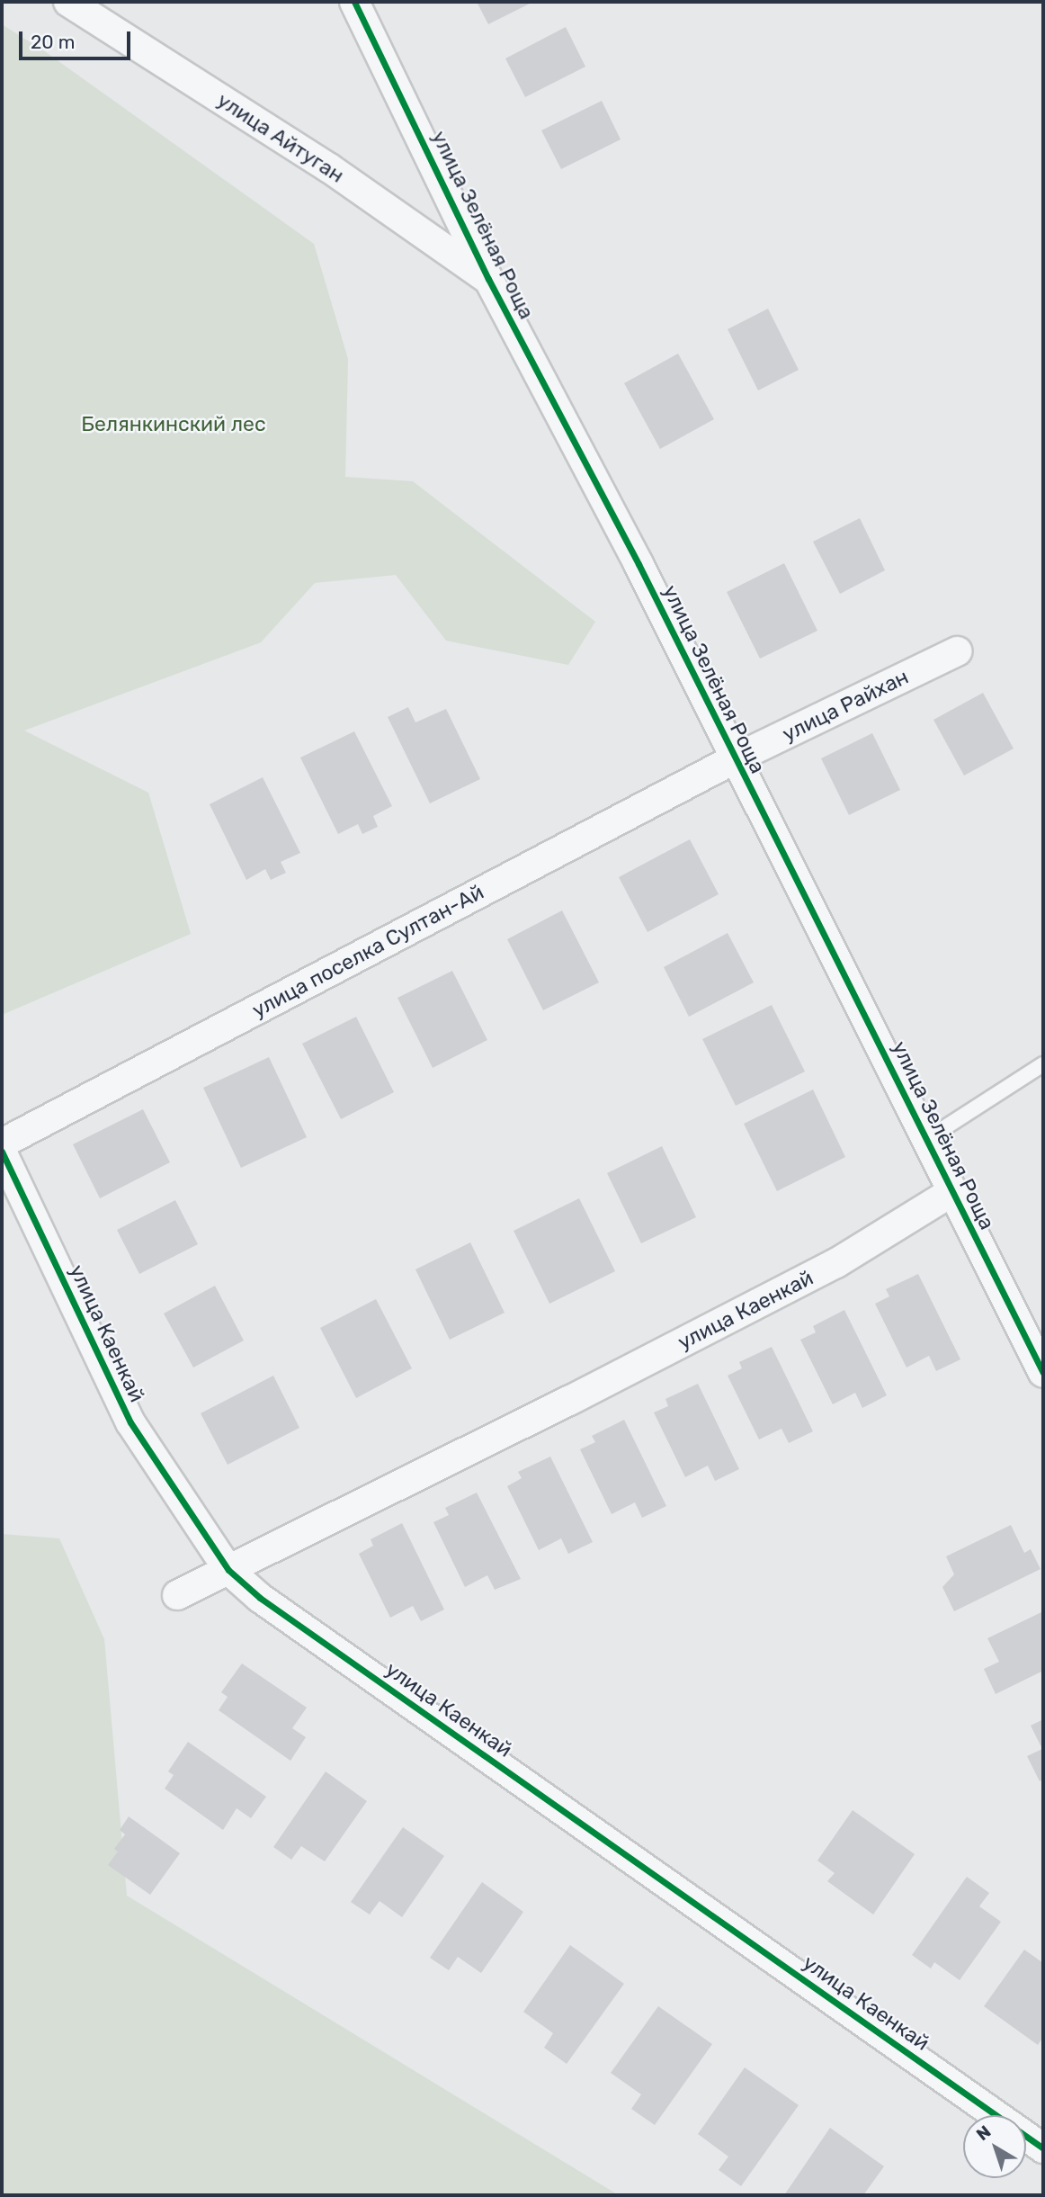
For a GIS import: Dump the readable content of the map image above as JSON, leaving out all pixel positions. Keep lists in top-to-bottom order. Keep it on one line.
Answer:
{"streets":{"street":["улица Айтуган","улица Зелёная Роща","улица Райхан","улица поселка Султан-Ай","улица Каенкай"]},"crossings":[["улица Айтуган","улица Зелёная Роща"],["улица Зелёная Роща","улица Райхан"],["улица Зелёная Роща","улица поселка Султан-Ай"],["улица Зелёная Роща","улица Каенкай"],["улица Райхан","улица поселка Султан-Ай"]],"parks":["Белянкинский лес"],"scale_bar":"20 m","north":"top left"}
